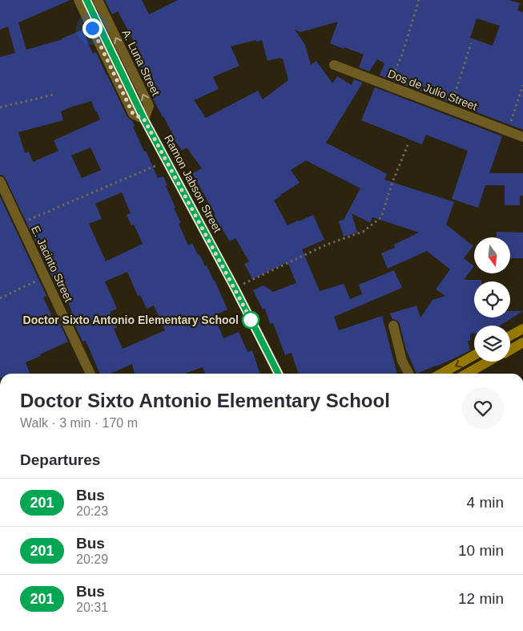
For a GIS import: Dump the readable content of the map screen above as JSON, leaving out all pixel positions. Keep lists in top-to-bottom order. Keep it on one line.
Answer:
{"streets":{"main road":["Ramon Jabson Street"],"street":["A. Luna Street","Dos de Julio Street","E. Jacinto Street"]},"crossings":[["A. Luna Street","Ramon Jabson Street"]],"places":["Doctor Sixto Antonio Elementary School"],"lines":["bus line 201"],"north":"bottom","page":{"heading":[["Doctor Sixto Antonio Elementary School","Walk · 3 min · 170 m"],"Departures"],"list":[{"mark":"201","name":"Bus","note":"20:23","value":"4 min"},{"mark":"201","name":"Bus","note":"20:29","value":"10 min"},{"mark":"201","name":"Bus","note":"20:31","value":"12 min"}]}}
